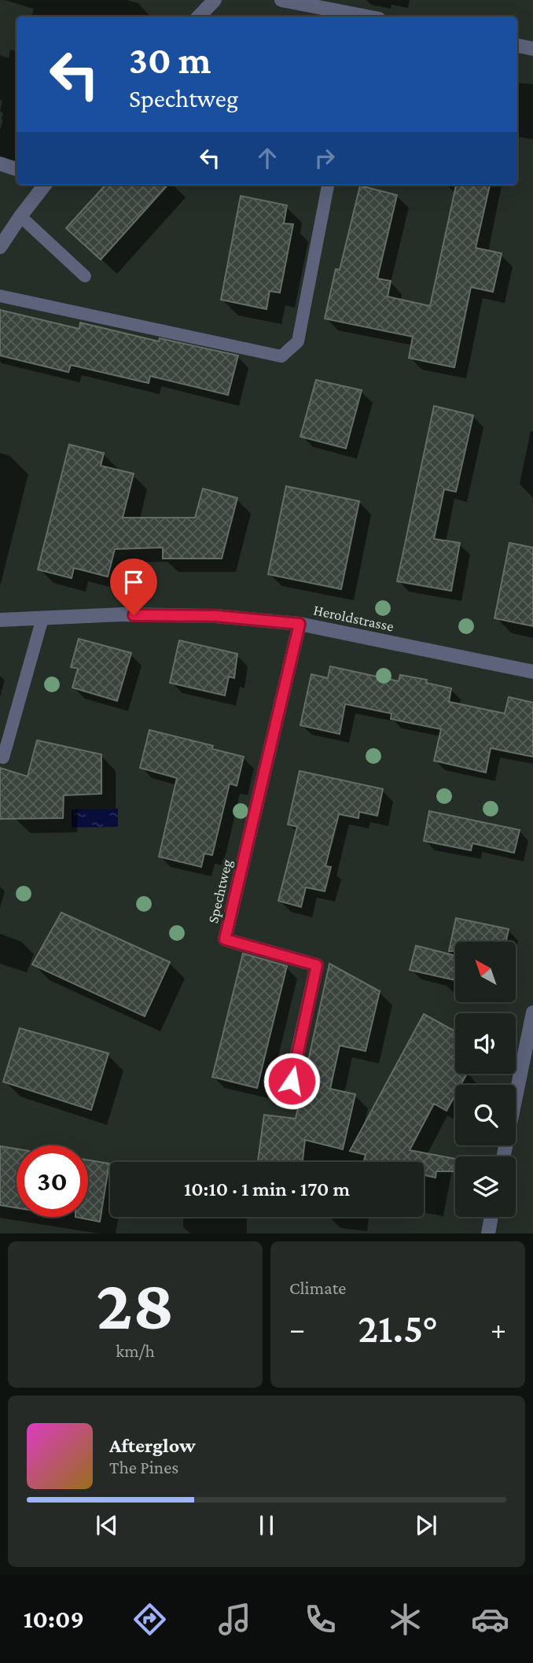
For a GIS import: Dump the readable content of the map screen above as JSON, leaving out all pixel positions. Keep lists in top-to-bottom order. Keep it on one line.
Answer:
{"streets":{"street":["Heroldstrasse","Spechtweg"]},"crossings":[["Heroldstrasse","Spechtweg"]],"north":"top left","page":{"turn":["30 m","Spechtweg"],"limit":"30","trip":"10:10 · 1 min · 170 m","tile":[["28","km/h"],"Climate"],"heat":["−","21.5°","+"],"song":["Afterglow","The Pines"],"tabs":"10:09"}}
